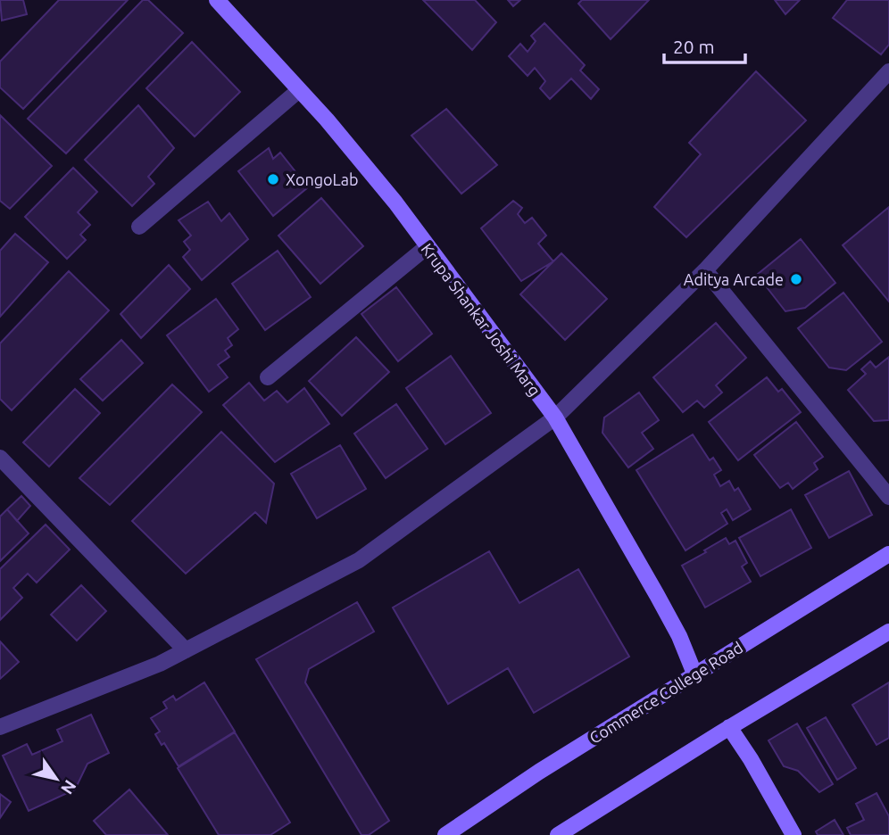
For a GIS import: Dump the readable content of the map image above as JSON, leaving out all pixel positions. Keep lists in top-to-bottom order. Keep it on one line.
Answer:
{"streets":{"street":["Krupa Shankar Joshi Marg","Commerce College Road"]},"crossings":[["Krupa Shankar Joshi Marg","Commerce College Road"]],"places":["XongoLab","Aditya Arcade"],"scale_bar":"20 m","north":"bottom right"}
